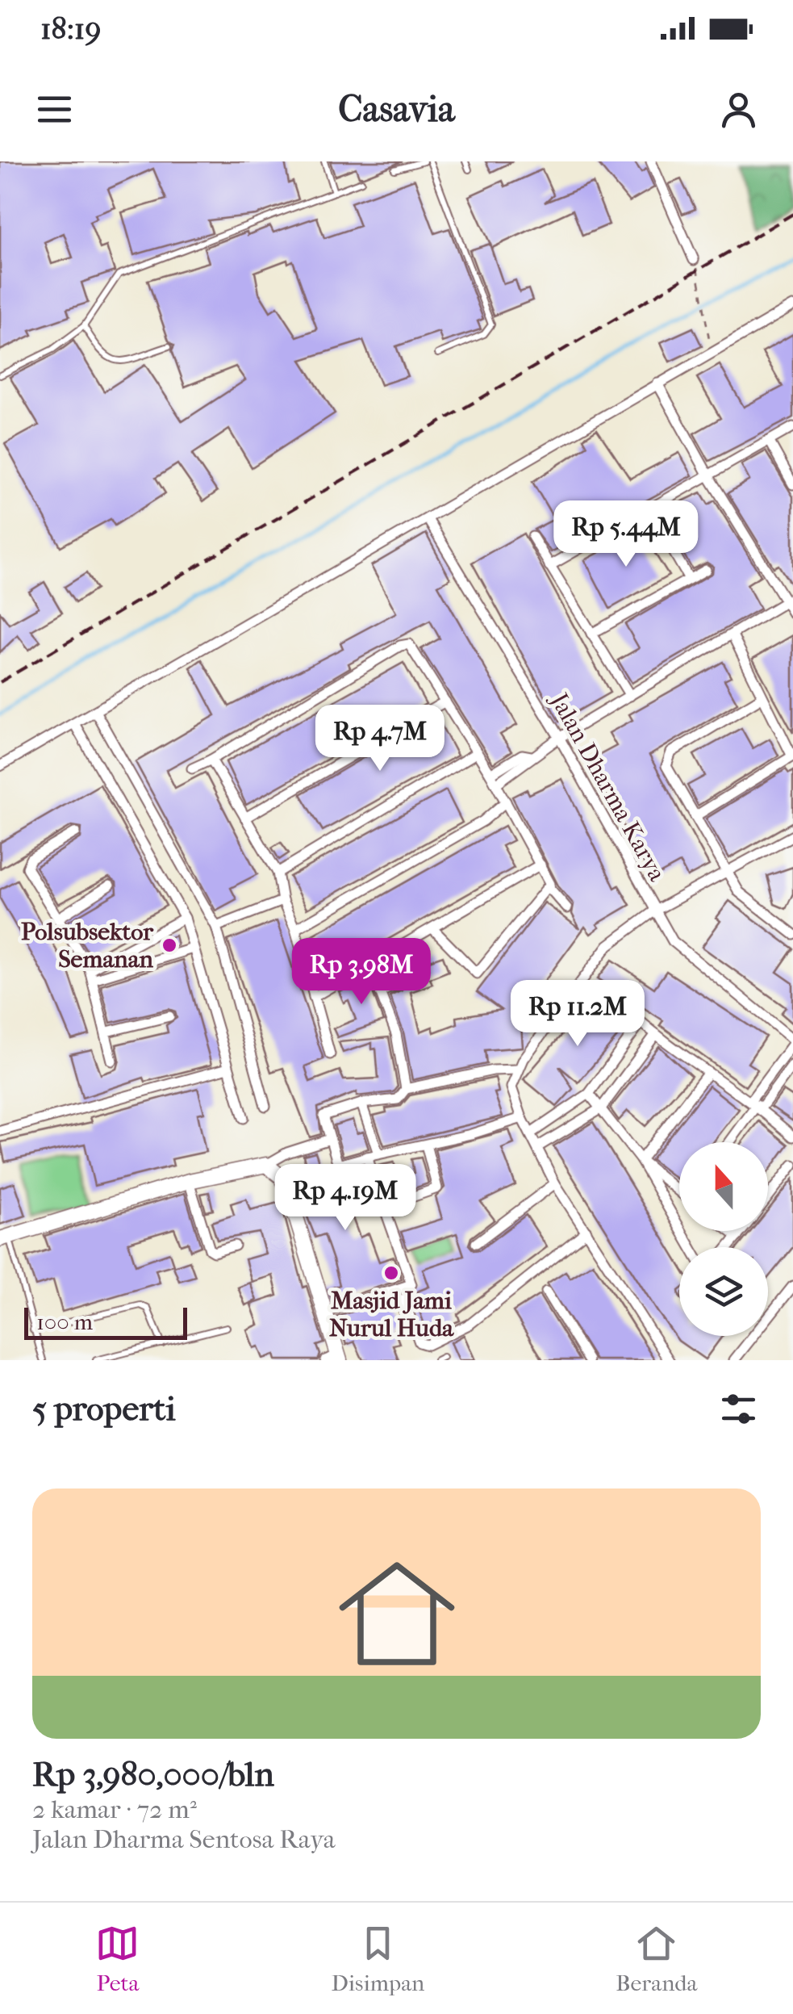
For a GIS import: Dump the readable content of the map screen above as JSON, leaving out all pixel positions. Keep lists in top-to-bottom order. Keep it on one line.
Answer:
{"streets":{"street":["Jalan Dharma Karya"]},"places":["Polsubsektor Semanan","Masjid Jami Nurul Huda"],"scale_bar":"100 m","north":"top","page":{"status":"18:19","header":"Casavia","price":["Rp 5.44M","Rp 4.7M","Rp 3.98M","Rp 11.2M","Rp 4.19M"],"scale":"100 m","heading":"5 properti","list":[{"name":"Rp 3,980,000/bln","note":"2 kamar · 72 m² · Jalan Dharma Sentosa Raya"}],"tabs":["Peta","Disimpan","Beranda"]}}
